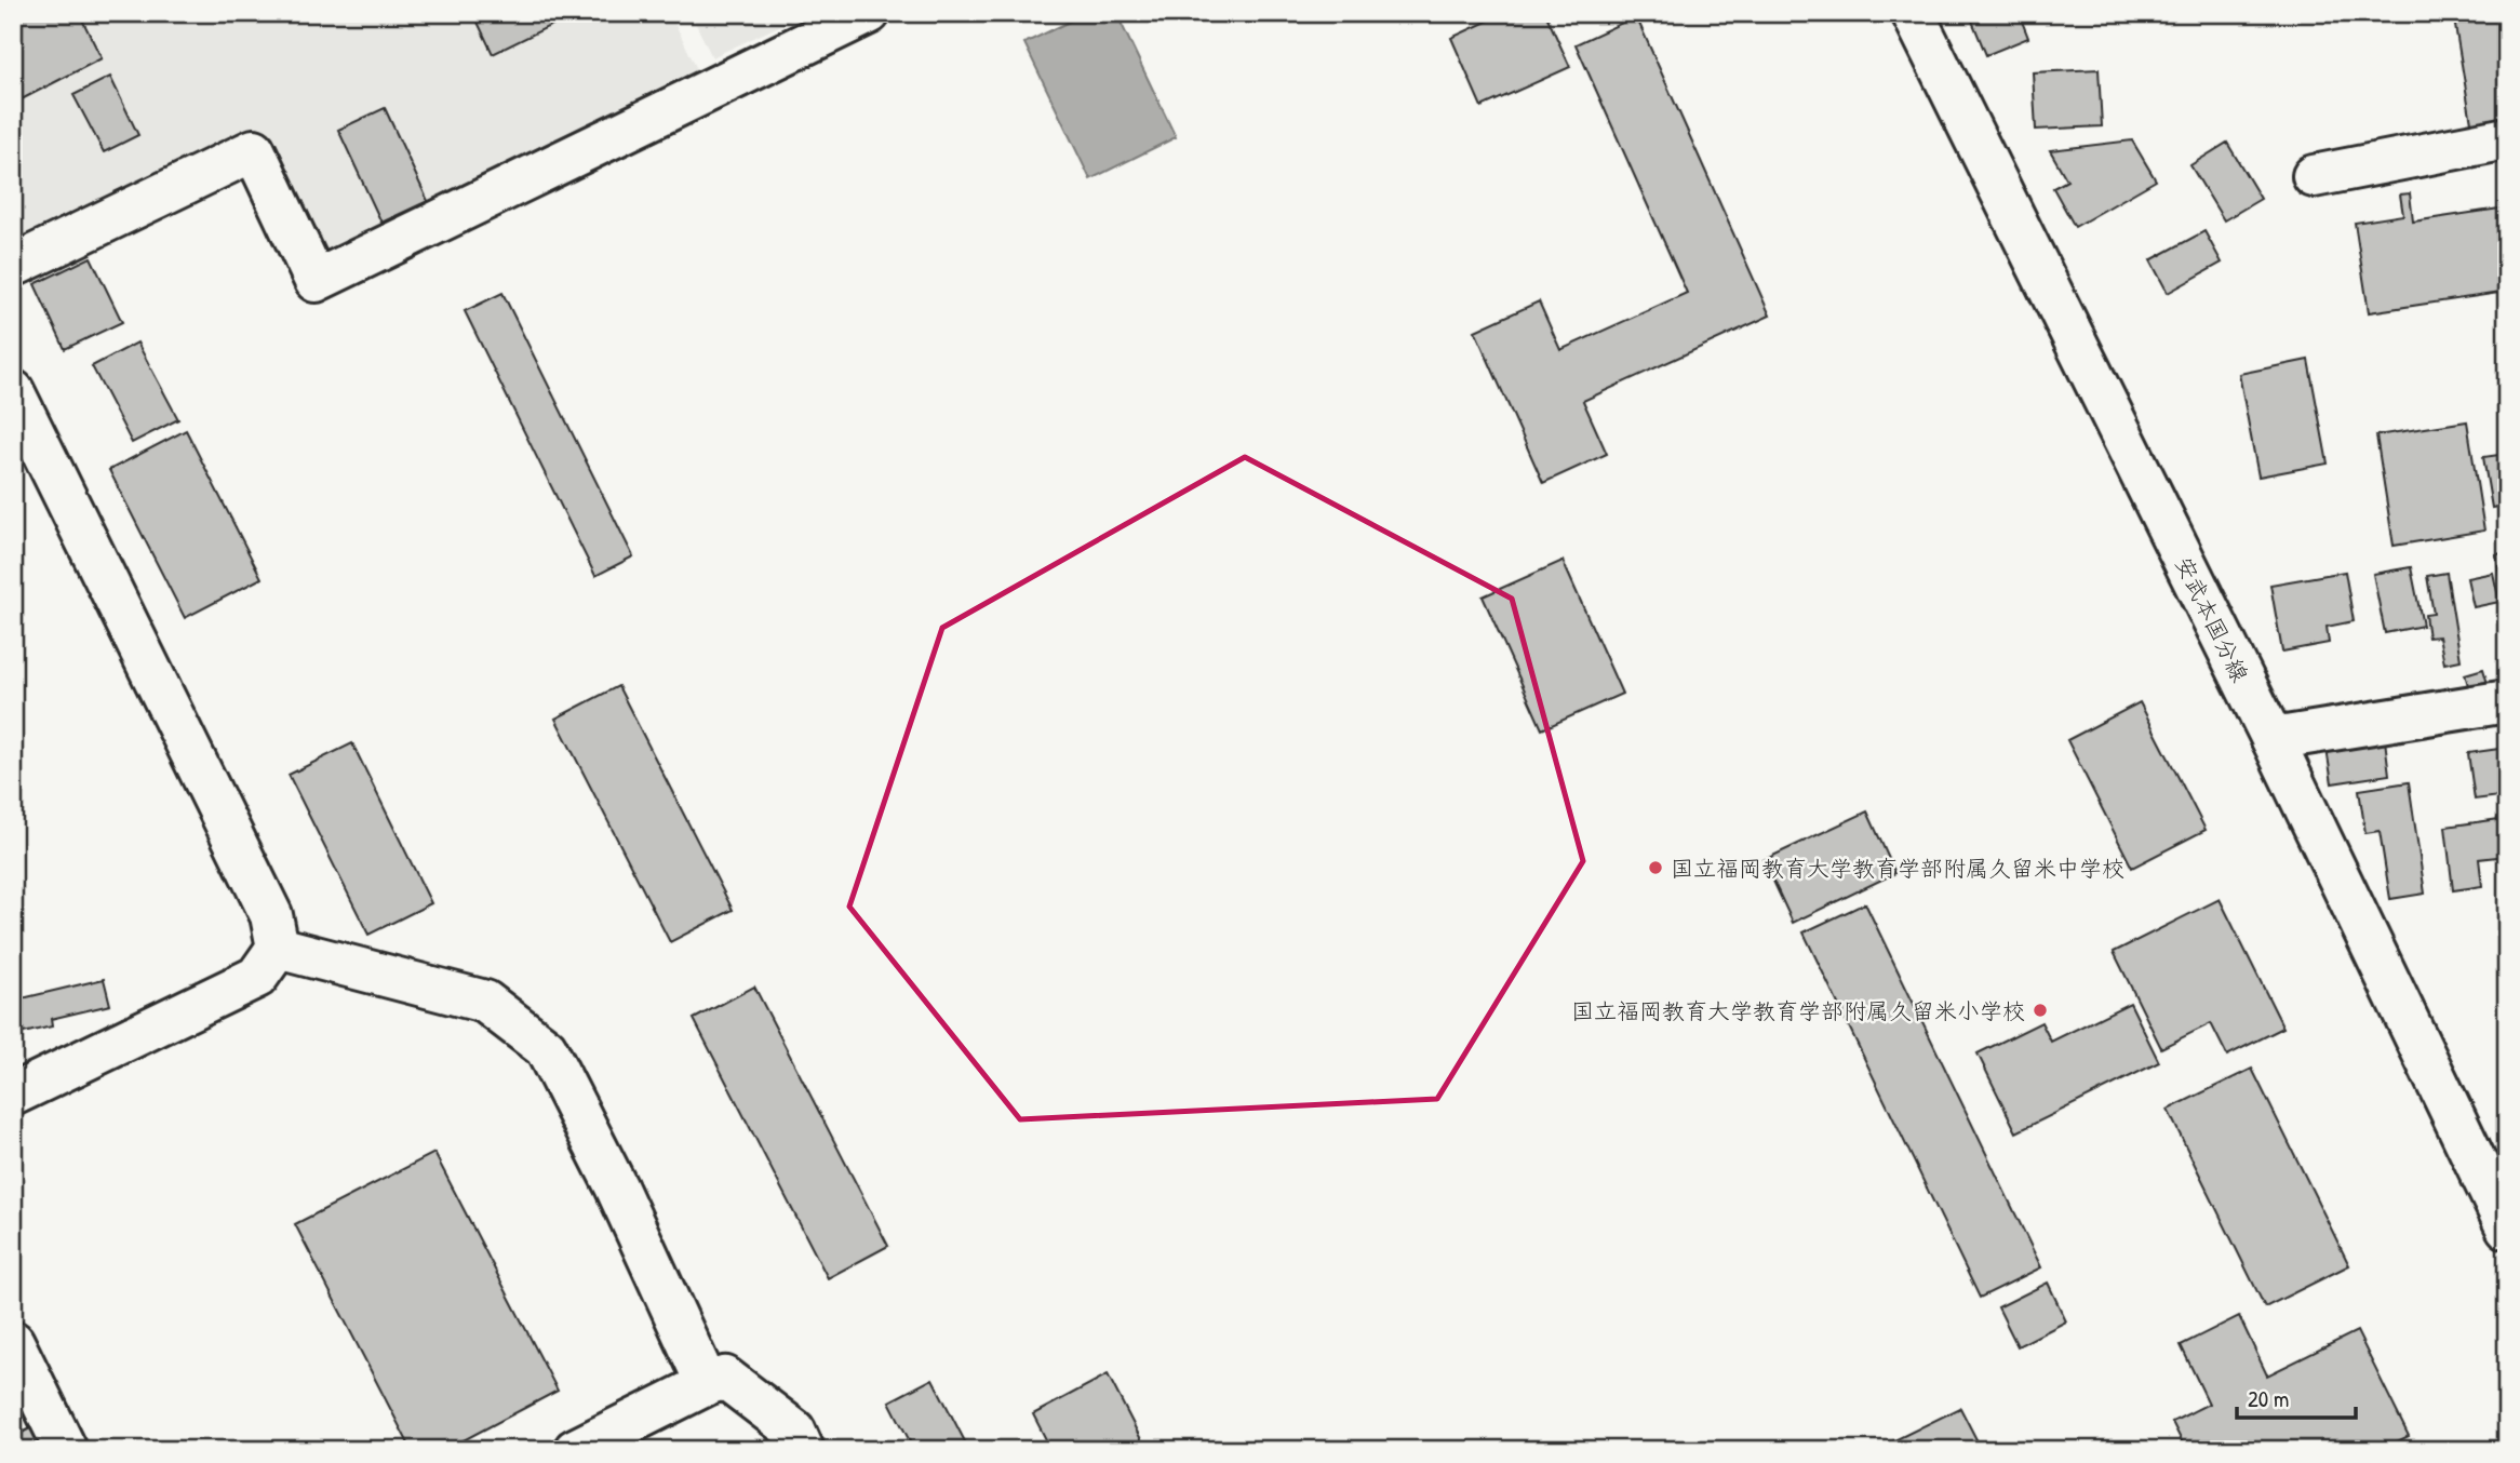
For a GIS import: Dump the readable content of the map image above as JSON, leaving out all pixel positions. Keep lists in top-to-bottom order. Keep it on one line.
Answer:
{"streets":{"street":["安武本国分線"]},"places":["国立福岡教育大学教育学部附属久留米中学校","国立福岡教育大学教育学部附属久留米小学校"],"scale_bar":"20 m"}
